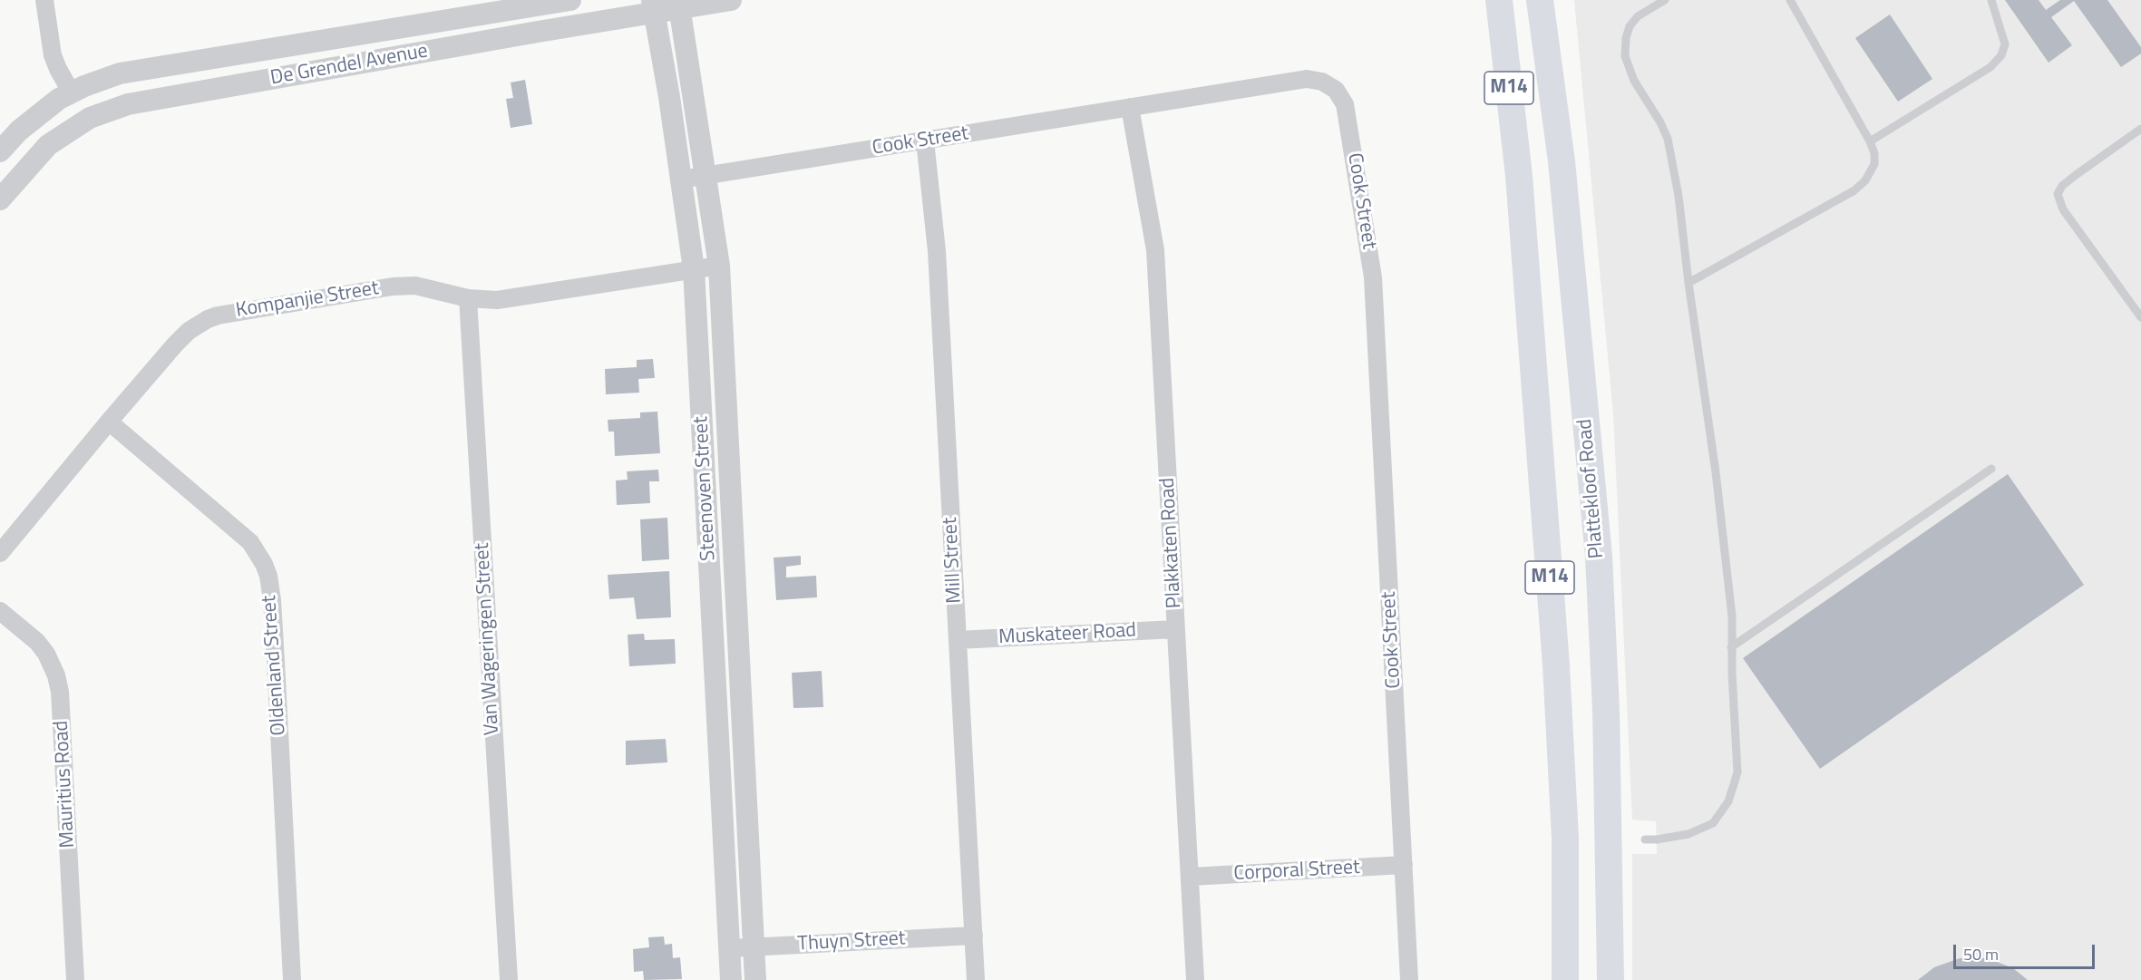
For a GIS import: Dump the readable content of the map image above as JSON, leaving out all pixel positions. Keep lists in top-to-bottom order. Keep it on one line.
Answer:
{"streets":{"main road":["M14","Plattekloof Road"],"street":["De Grendel Avenue","Cook Street","Kompanjie Street","Steenoven Street","Plakkaten Road","Mill Street","Muskateer Road","Van Wageringen Street","Oldenland Street","Mauritius Road","Corporal Street","Thuyn Street"]},"crossings":[["De Grendel Avenue","Steenoven Street"],["Cook Street","Steenoven Street"],["Cook Street","Plakkaten Road"],["Cook Street","Mill Street"],["Cook Street","Corporal Street"],["Kompanjie Street","Steenoven Street"],["Kompanjie Street","Van Wageringen Street"],["Kompanjie Street","Oldenland Street"],["Steenoven Street","Thuyn Street"],["Plakkaten Road","Muskateer Road"],["Plakkaten Road","Corporal Street"],["Mill Street","Muskateer Road"],["Mill Street","Thuyn Street"]],"scale_bar":"50 m"}
